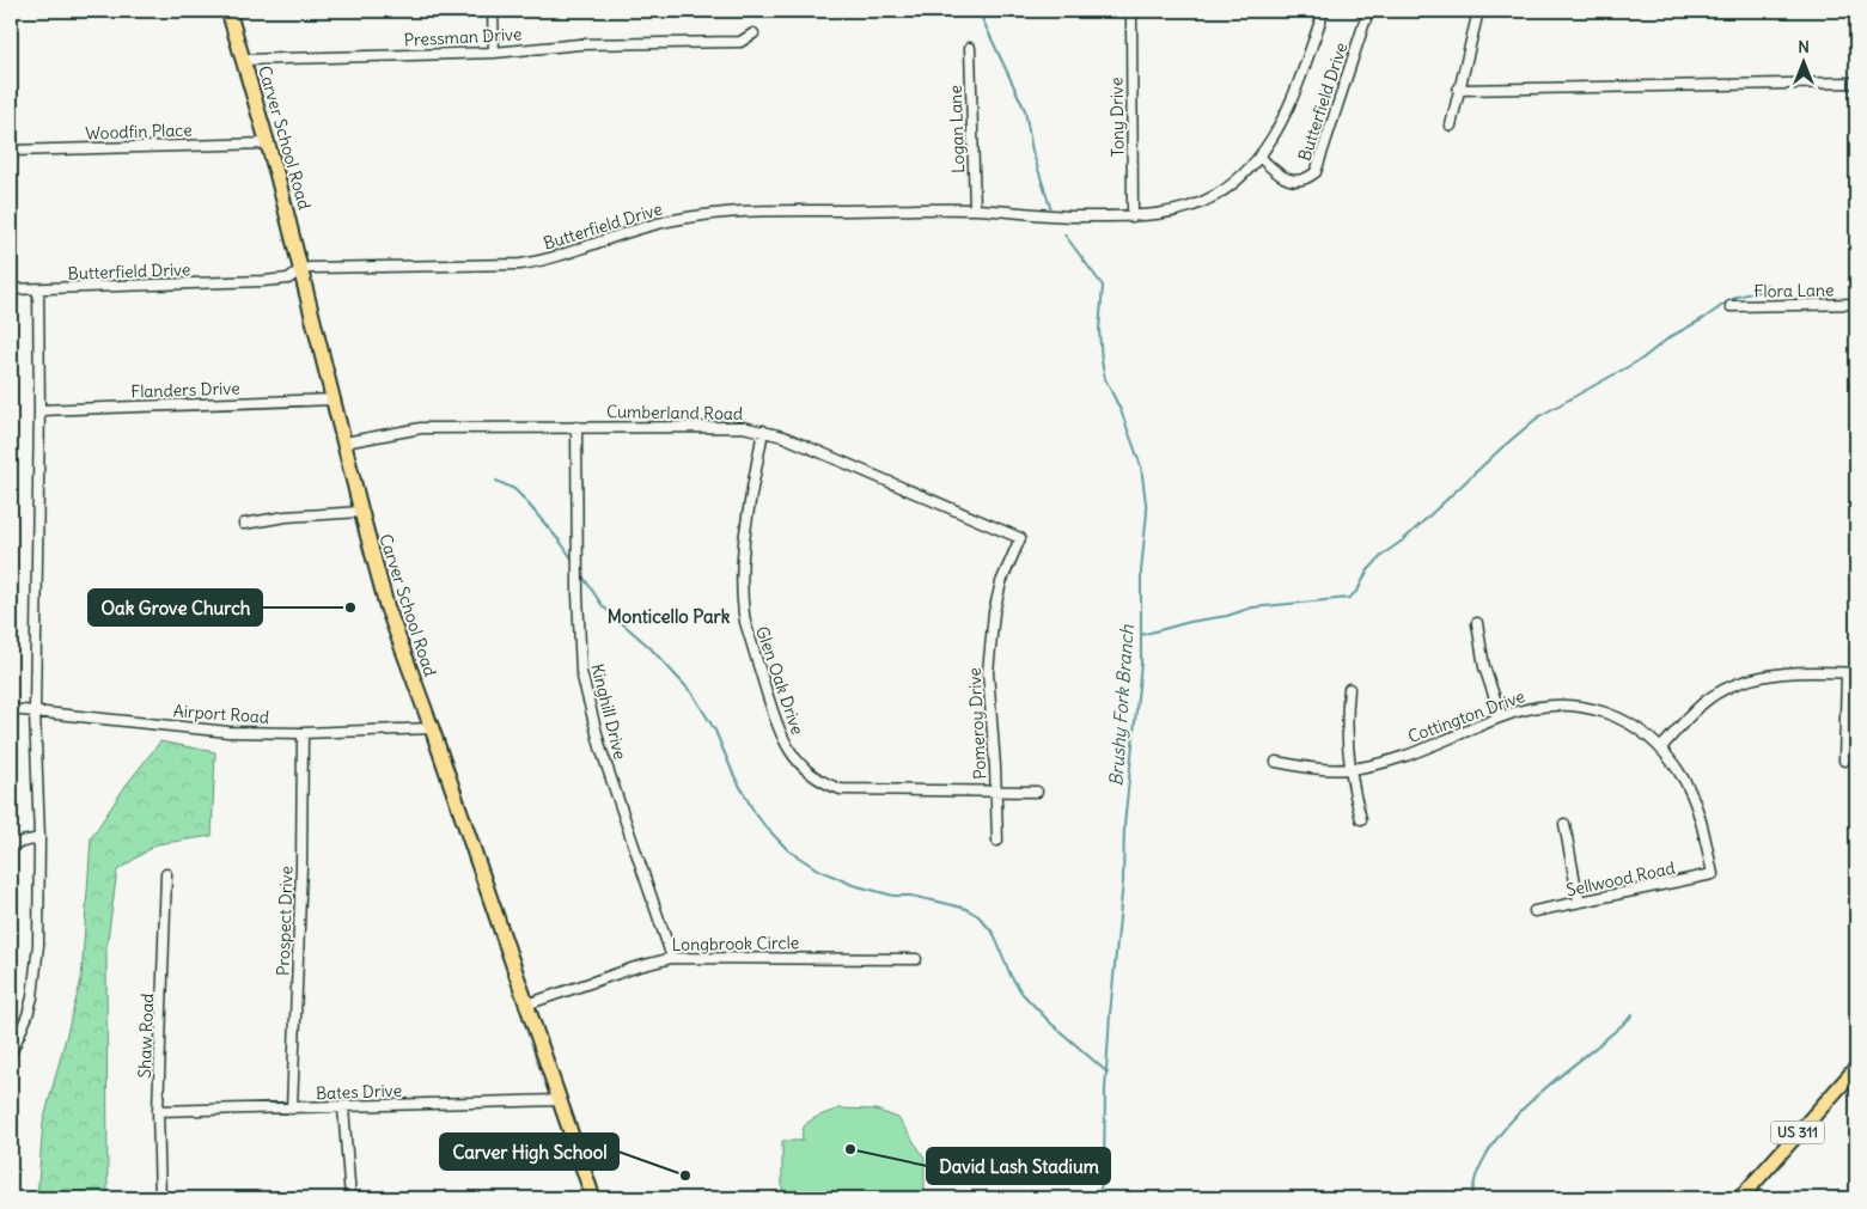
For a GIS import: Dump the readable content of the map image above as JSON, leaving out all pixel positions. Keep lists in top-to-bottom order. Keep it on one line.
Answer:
{"streets":{"main road":["Carver School Road","US 311"],"street":["Pressman Drive","Butterfield Drive","Tony Drive","Logan Lane","Woodfin Place","Flora Lane","Flanders Drive","Cumberland Road","Glen Oak Drive","Kinghill Drive","Airport Road","Cottington Drive","Pomeroy Drive","Sellwood Road","Prospect Drive","Longbrook Circle","Shaw Road","Bates Drive"]},"crossings":[["Pressman Drive","Carver School Road"],["Butterfield Drive","Tony Drive"],["Butterfield Drive","Logan Lane"],["Butterfield Drive","Carver School Road"],["Woodfin Place","Carver School Road"],["Carver School Road","Flanders Drive"],["Carver School Road","Cumberland Road"],["Carver School Road","Airport Road"],["Carver School Road","Longbrook Circle"],["Carver School Road","Bates Drive"],["Cumberland Road","Glen Oak Drive"],["Cumberland Road","Kinghill Drive"],["Cumberland Road","Pomeroy Drive"],["Glen Oak Drive","Pomeroy Drive"],["Kinghill Drive","Longbrook Circle"],["Airport Road","Prospect Drive"],["Cottington Drive","Sellwood Road"],["Prospect Drive","Bates Drive"],["Shaw Road","Bates Drive"]],"districts":["Monticello Park"],"water":["Brushy Fork Branch"],"places":["Oak Grove Church","David Lash Stadium","Carver High School"],"north":"top"}
